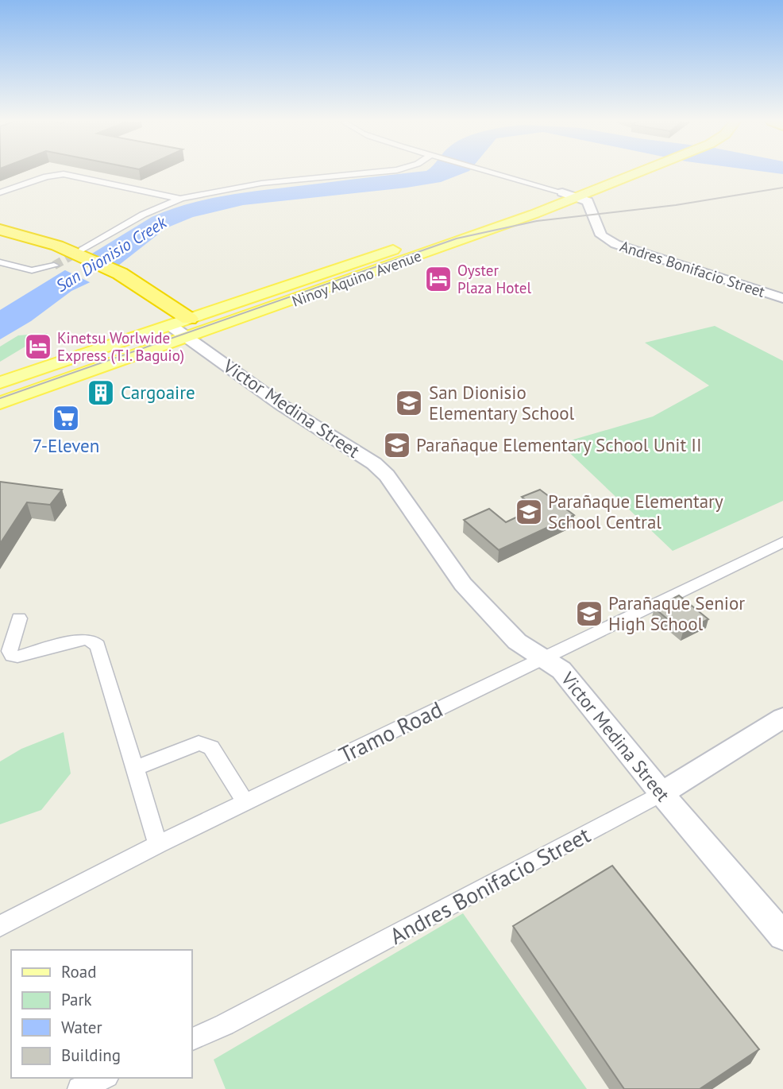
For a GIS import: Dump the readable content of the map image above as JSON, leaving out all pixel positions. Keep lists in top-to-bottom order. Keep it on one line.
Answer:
{"streets":{"main road":["Andres Bonifacio Street","Ninoy Aquino Avenue","Victor Medina Street"],"street":["Tramo Road"]},"crossings":[["Andres Bonifacio Street","Ninoy Aquino Avenue"],["Andres Bonifacio Street","Victor Medina Street"],["Ninoy Aquino Avenue","Victor Medina Street"],["Victor Medina Street","Tramo Road"]],"water":["San Dionisio Creek"],"places":{"hotel":["Oyster Plaza Hotel","Kinetsu Worlwide Express (T.I. Baguio)"],"building":["Cargoaire"],"school or university":["San Dionisio Elementary School","Parañaque Elementary School Unit II","Parañaque Elementary School Central","Parañaque Senior High School"],"supermarket":["7-Eleven"]},"legend":["Road","Park","Water","Building"]}
